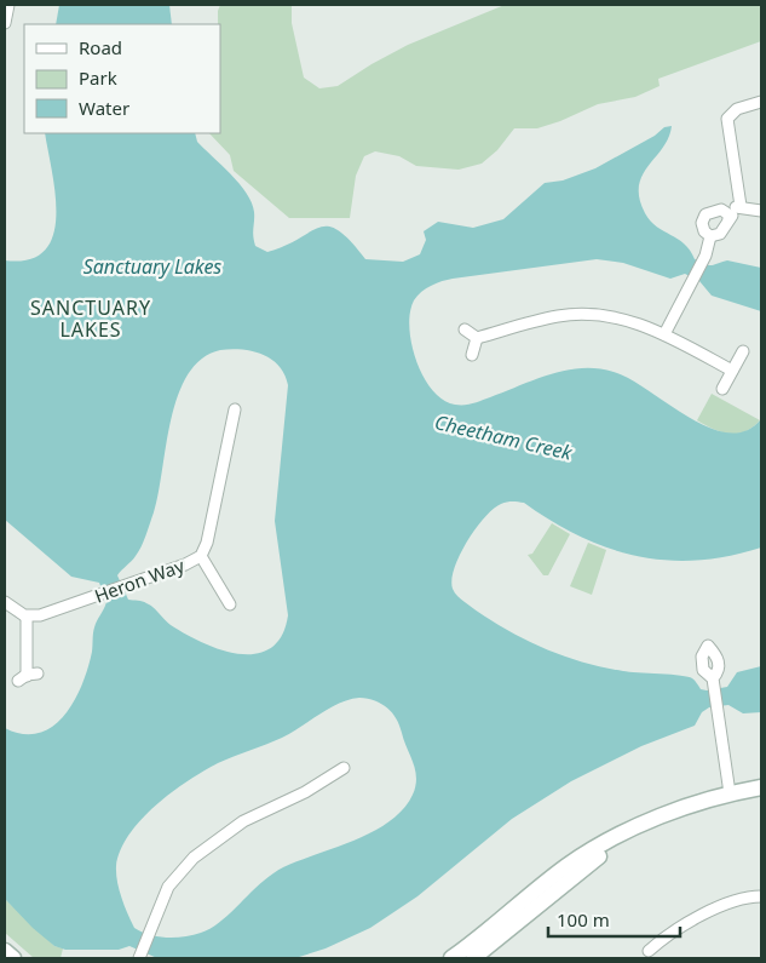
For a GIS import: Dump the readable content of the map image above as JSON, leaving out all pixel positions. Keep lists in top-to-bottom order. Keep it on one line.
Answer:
{"streets":{"street":["Heron Way"]},"districts":["SANCTUARY LAKES"],"water":["Sanctuary Lakes","Cheetham Creek"],"legend":["Road","Park","Water"],"scale_bar":"100 m"}
